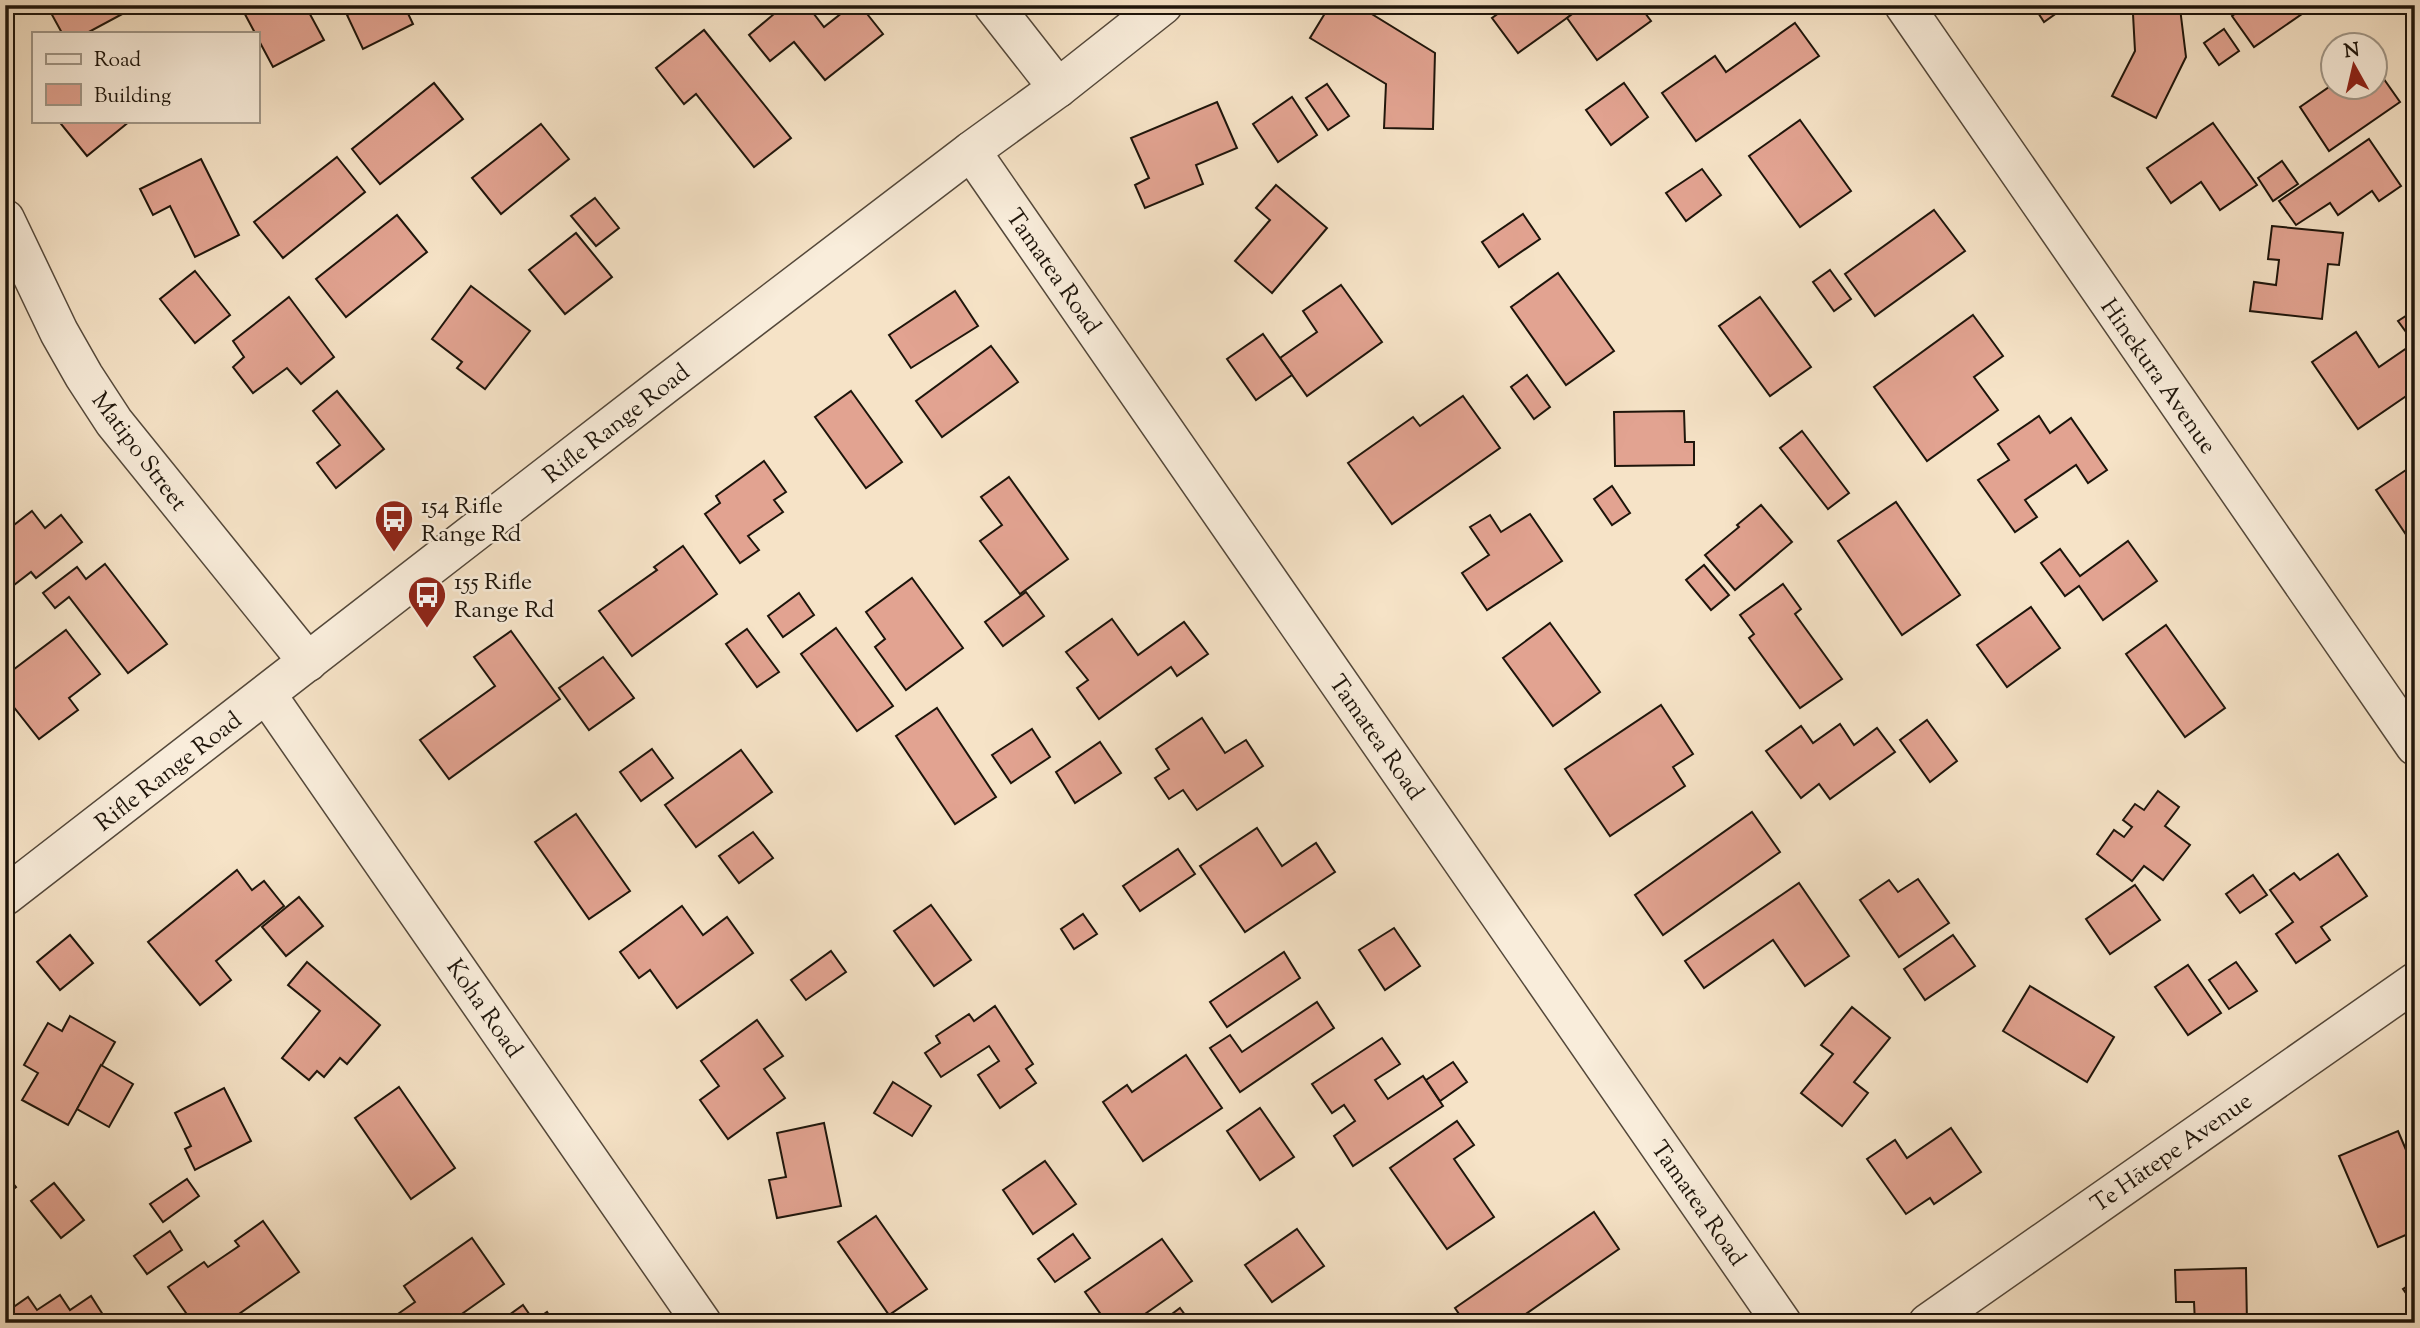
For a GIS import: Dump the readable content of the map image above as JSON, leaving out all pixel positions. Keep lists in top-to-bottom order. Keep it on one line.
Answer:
{"streets":{"street":["Tamatea Road","Hinekura Avenue","Rifle Range Road","Matipo Street","Koha Road","Te Hātepe Avenue"]},"crossings":[["Tamatea Road","Rifle Range Road"],["Rifle Range Road","Matipo Street"],["Rifle Range Road","Koha Road"]],"places":{"bus stop":["154 Rifle Range Rd","155 Rifle Range Rd"]},"legend":["Road","Building"],"north":"top"}
